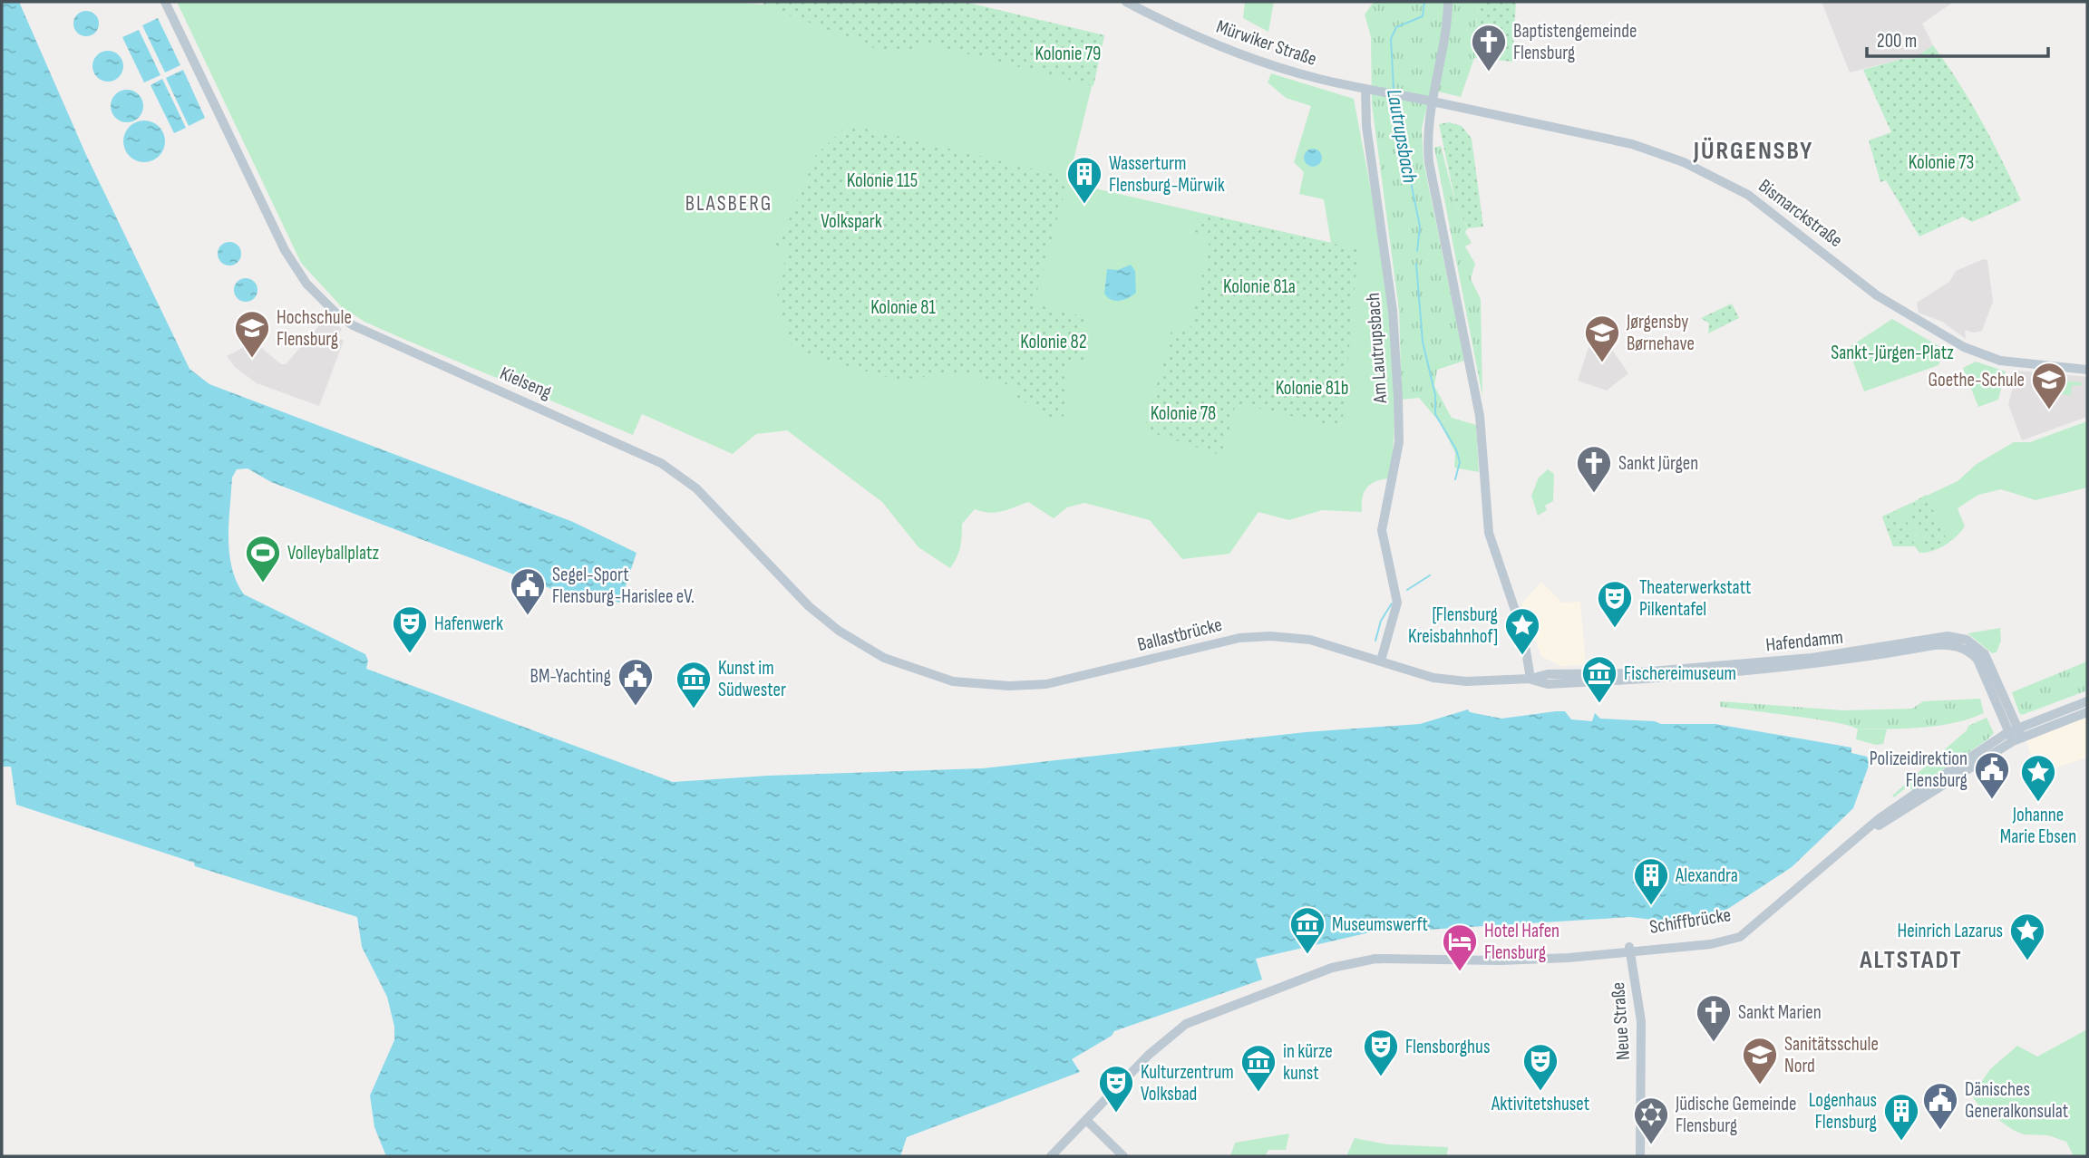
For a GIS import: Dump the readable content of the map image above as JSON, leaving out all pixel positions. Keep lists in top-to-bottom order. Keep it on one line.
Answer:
{"streets":{"main road":["Mürwiker Straße","Bismarckstraße","Am Lautrupsbach","Kielseng","Ballastbrücke","Hafendamm","Schiffbrücke","Neue Straße"]},"crossings":[["Mürwiker Straße","Bismarckstraße"],["Mürwiker Straße","Am Lautrupsbach"],["Bismarckstraße","Am Lautrupsbach"],["Am Lautrupsbach","Ballastbrücke"],["Am Lautrupsbach","Hafendamm"],["Kielseng","Ballastbrücke"],["Ballastbrücke","Hafendamm"],["Schiffbrücke","Neue Straße"]],"districts":["JÜRGENSBY","BLASBERG","ALTSTADT"],"water":["Lautrupsbach"],"parks":["Kolonie 79","Kolonie 73","Kolonie 115","Volkspark","Kolonie 81a","Kolonie 81","Kolonie 82","Sankt-Jürgen-Platz","Kolonie 81b","Kolonie 78"],"places":{"church":["Baptistengemeinde Flensburg","Sankt Jürgen","Sankt Marien"],"building":["Wasserturm Flensburg-Mürwik","Alexandra","Logenhaus Flensburg"],"school or university":["Hochschule Flensburg","Jørgensby Børnehave","Goethe-Schule","Sanitätsschule Nord"],"sports":["Volleyballplatz"],"public building":["Segel-Sport Flensburg-Harislee eV.","BM-Yachting","Polizeidirektion Flensburg","Dänisches Generalkonsulat"],"theatre":["Theaterwerkstatt Pilkentafel","Hafenwerk","Flensborghus","Aktivitetshuset","Kulturzentrum Volksbad"],"place":["[Flensburg Kreisbahnhof]","Johanne Marie Ebsen","Heinrich Lazarus"],"museum":["Fischereimuseum","Kunst im Südwester","Museumswerft","in kürze kunst"],"hotel":["Hotel Hafen Flensburg"],"synagogue":["Jüdische Gemeinde Flensburg"]},"scale_bar":"200 m"}
